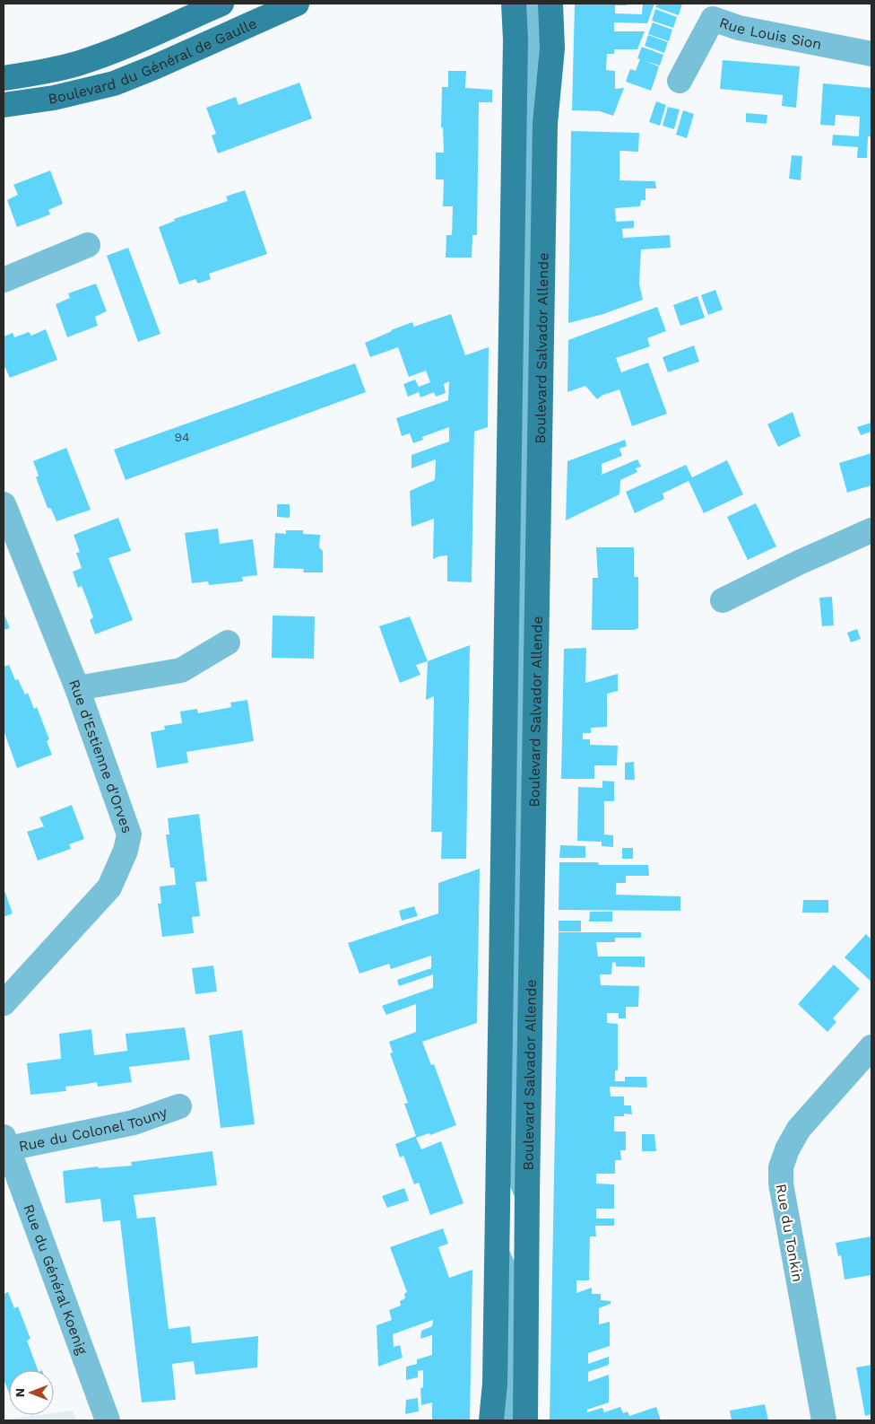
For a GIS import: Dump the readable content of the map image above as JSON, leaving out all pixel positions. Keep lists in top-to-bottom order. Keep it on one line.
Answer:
{"streets":{"main road":["Boulevard du Général de Gaulle","Boulevard Salvador Allende"],"street":["Rue Louis Sion","Rue d'Estienne d'Orves","Rue du Colonel Touny","Rue du Tonkin","Rue du Général Koenig"]},"crossings":[["Rue du Colonel Touny","Rue du Général Koenig"]],"house_numbers":["94"],"north":"left"}
